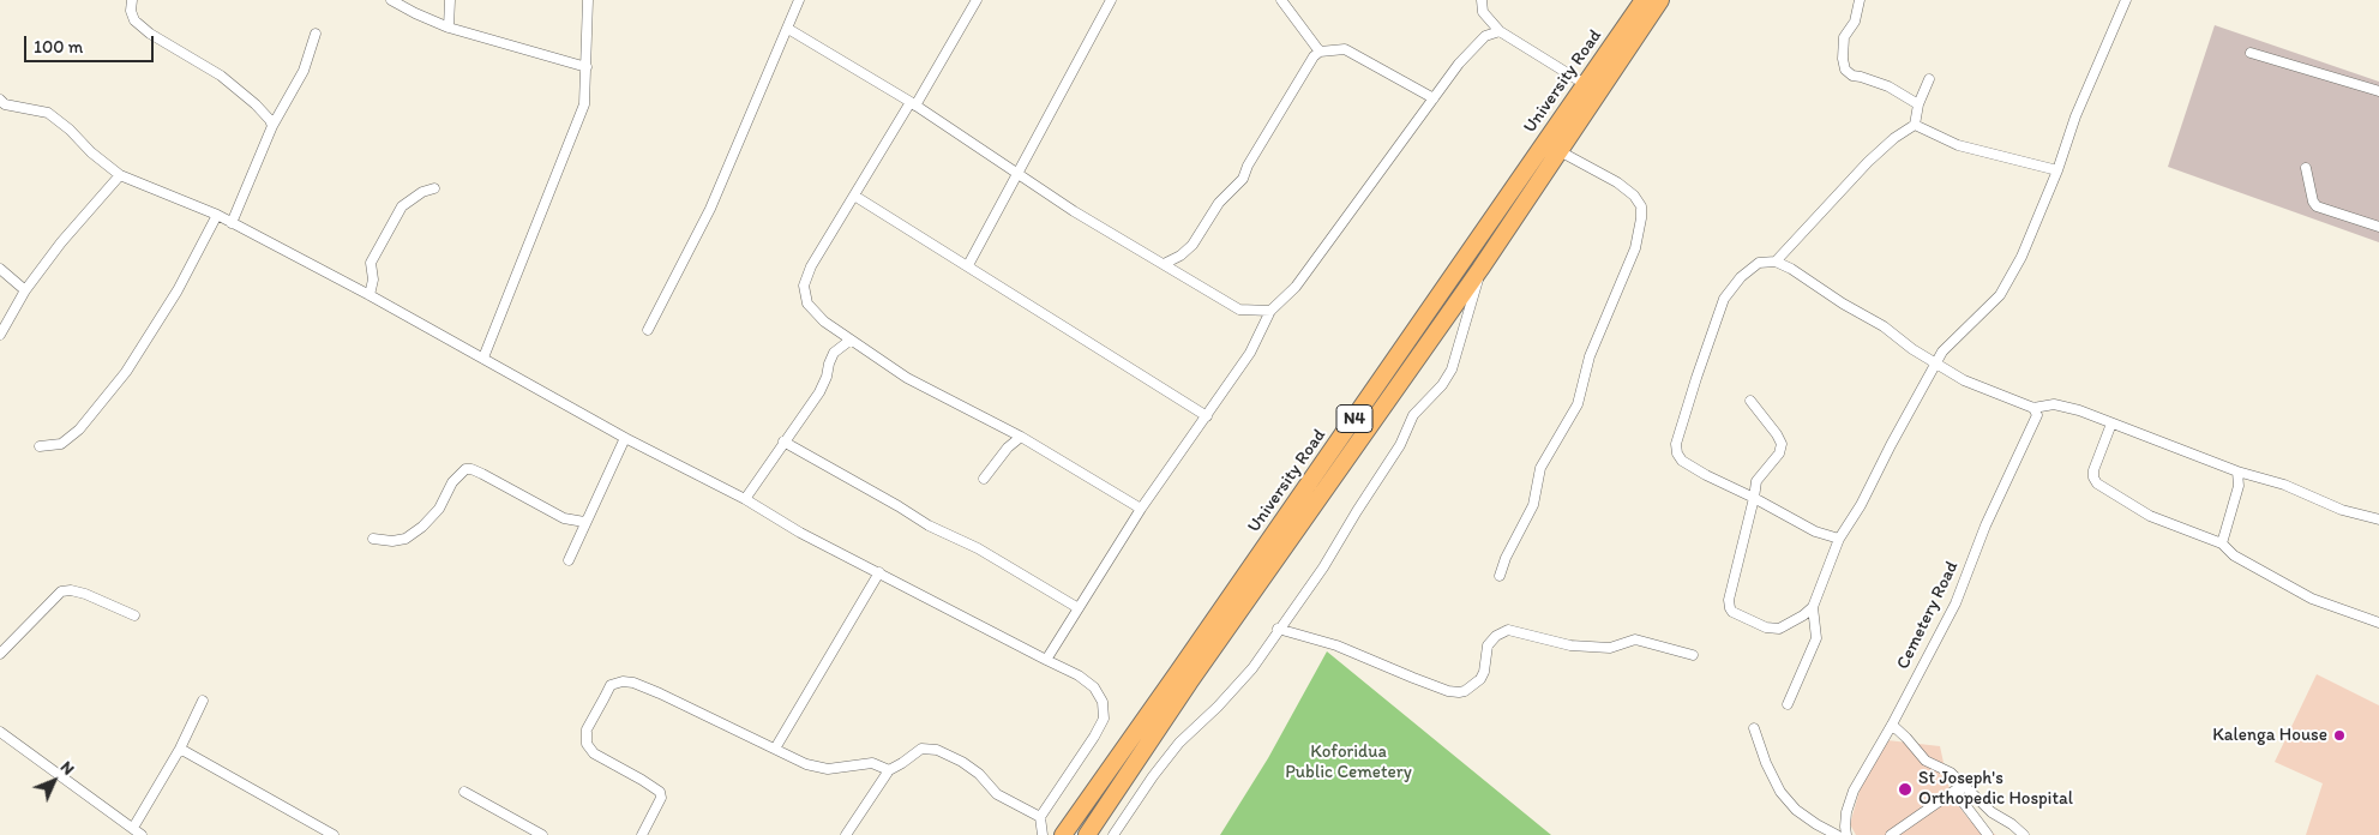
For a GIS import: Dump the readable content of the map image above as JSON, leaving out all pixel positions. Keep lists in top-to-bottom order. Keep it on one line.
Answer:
{"streets":{"highway":["University Road","N4"],"street":["Cemetery Road"]},"parks":["Koforidua Public Cemetery"],"places":["Kalenga House","St Joseph's Orthopedic Hospital"],"scale_bar":"100 m","north":"top right"}
